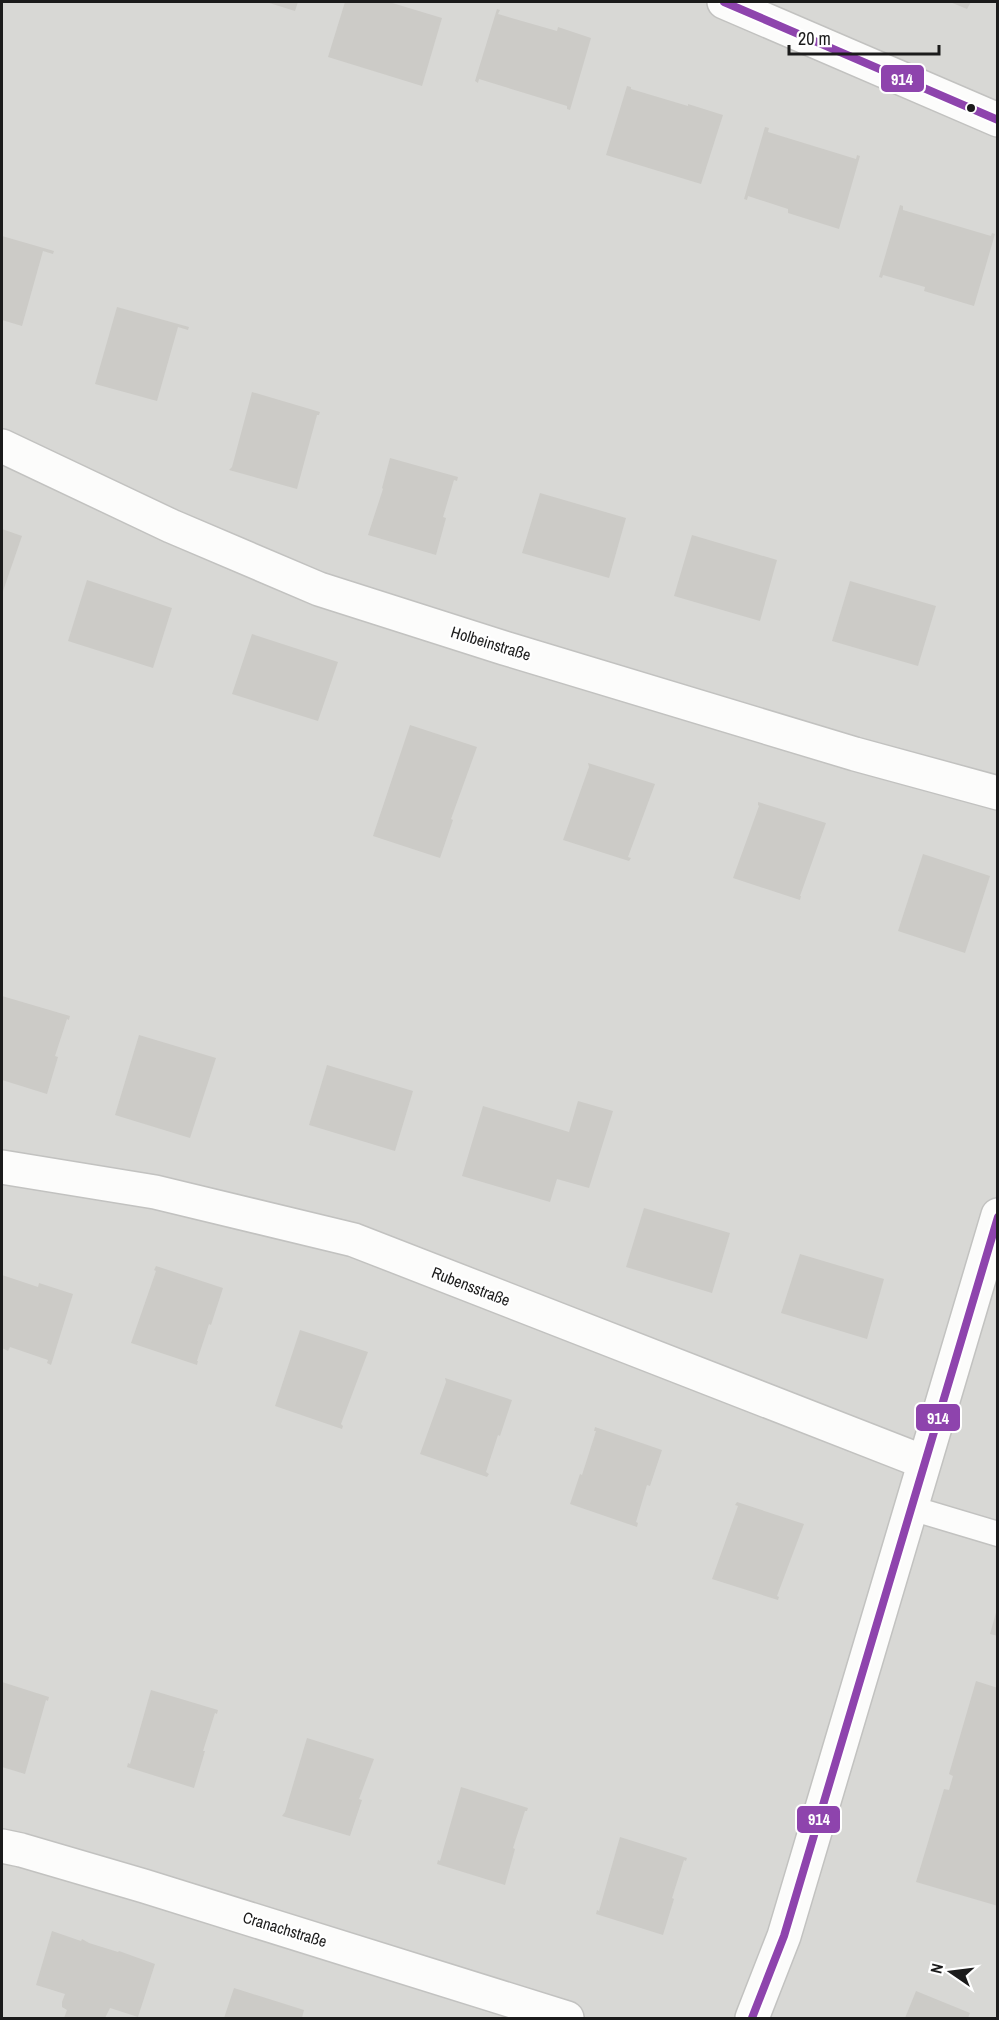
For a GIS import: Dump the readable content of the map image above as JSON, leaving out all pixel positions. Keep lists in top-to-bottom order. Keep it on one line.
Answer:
{"streets":{"street":["Holbeinstraße","Rubensstraße","Cranachstraße"]},"lines":["transit line 914"],"scale_bar":"20 m","north":"left"}
